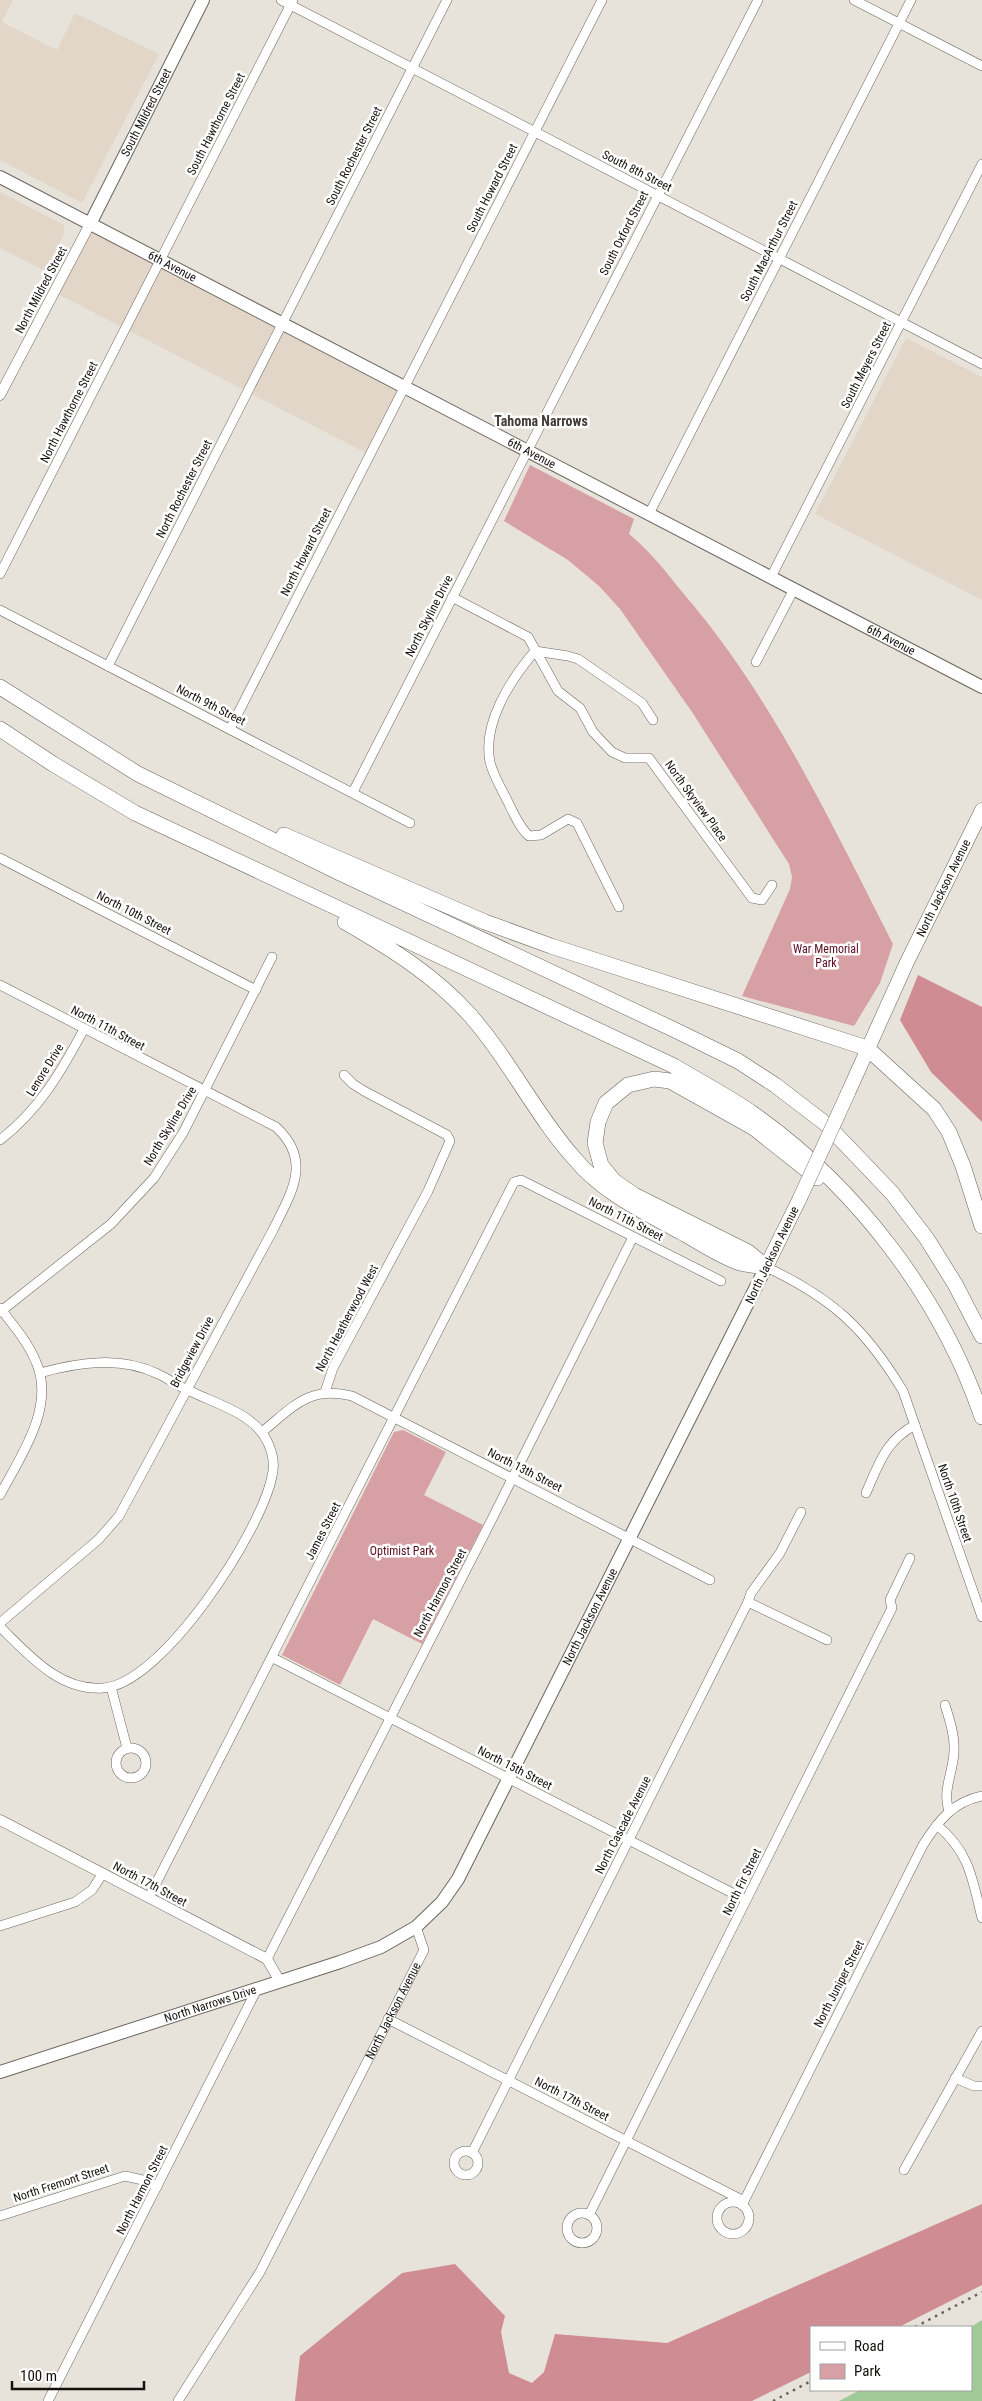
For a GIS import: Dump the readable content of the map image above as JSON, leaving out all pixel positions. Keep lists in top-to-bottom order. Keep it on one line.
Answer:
{"streets":{"main road":["South Mildred Street","6th Avenue","North Jackson Avenue","North Narrows Drive"],"street":["South Hawthorne Street","South Rochester Street","South 8th Street","South Howard Street","South Oxford Street","South MacArthur Street","North Mildred Street","South Meyers Street","North Hawthorne Street","North Rochester Street","North Howard Street","North Skyline Drive","North 9th Street","North Skyview Place","North 10th Street","North 11th Street","Lenore Drive","North Heatherwood West","Bridgeview Drive","North 13th Street","James Street","North Harmon Street","North 15th Street","North Cascade Avenue","North Fir Street","North 17th Street","North Juniper Street","North Fremont Street"]},"crossings":[["South Mildred Street","6th Avenue"],["South Mildred Street","North Mildred Street"],["South Hawthorne Street","South 8th Street"],["South Hawthorne Street","6th Avenue"],["South Hawthorne Street","North Hawthorne Street"],["South Rochester Street","South 8th Street"],["South Rochester Street","6th Avenue"],["South Rochester Street","North Rochester Street"],["South 8th Street","South Howard Street"],["South 8th Street","South Oxford Street"],["South 8th Street","South MacArthur Street"],["South 8th Street","South Meyers Street"],["South Howard Street","6th Avenue"],["South Howard Street","North Howard Street"],["South Oxford Street","6th Avenue"],["South Oxford Street","North Skyline Drive"],["South MacArthur Street","6th Avenue"],["6th Avenue","North Mildred Street"],["6th Avenue","South Meyers Street"],["6th Avenue","North Hawthorne Street"],["6th Avenue","North Rochester Street"],["6th Avenue","North Howard Street"],["6th Avenue","North Skyline Drive"],["North Rochester Street","North 9th Street"],["North Howard Street","North 9th Street"],["North Skyline Drive","North 9th Street"],["North Skyline Drive","North Skyview Place"],["North Skyline Drive","North 10th Street"],["North Skyline Drive","North 11th Street"],["North Skyline Drive","Bridgeview Drive"],["North Jackson Avenue","North 10th Street"],["North Jackson Avenue","North 13th Street"],["North Jackson Avenue","North 15th Street"],["North Jackson Avenue","North 17th Street"],["North Jackson Avenue","North Narrows Drive"],["North 11th Street","Lenore Drive"],["North 11th Street","Bridgeview Drive"],["North 11th Street","James Street"],["North 11th Street","North Harmon Street"],["North Heatherwood West","North 13th Street"],["North 13th Street","James Street"],["North 13th Street","North Harmon Street"],["James Street","North 15th Street"],["James Street","North 17th Street"],["North Harmon Street","North 15th Street"],["North Harmon Street","North 17th Street"],["North Harmon Street","North Narrows Drive"],["North Harmon Street","North Fremont Street"],["North 15th Street","North Cascade Avenue"],["North 15th Street","North Fir Street"],["North Cascade Avenue","North 17th Street"],["North Fir Street","North 17th Street"],["North 17th Street","North Juniper Street"]],"districts":["Tahoma Narrows"],"parks":["War Memorial Park","Optimist Park"],"legend":["Road","Park"],"scale_bar":"100 m"}
